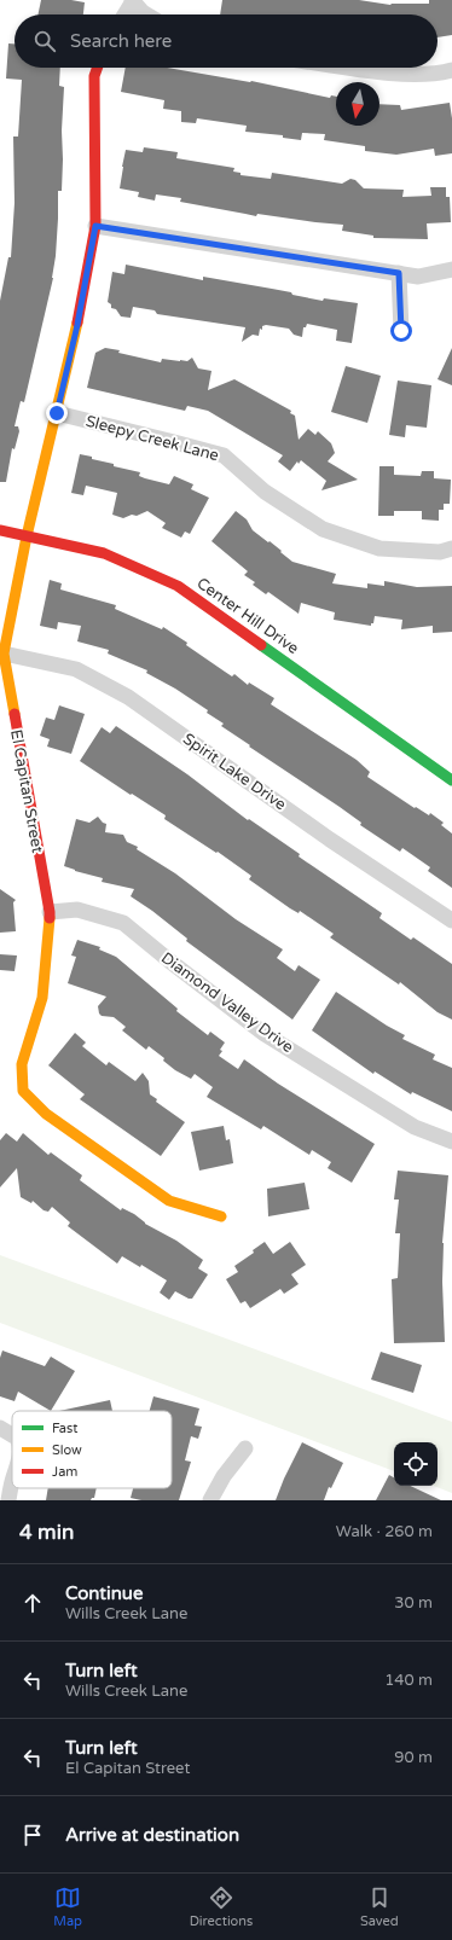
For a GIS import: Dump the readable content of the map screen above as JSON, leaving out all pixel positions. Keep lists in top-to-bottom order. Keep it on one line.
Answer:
{"streets":{"street":["Sleepy Creek Lane","Center Hill Drive","Spirit Lake Drive","El Capitan Street","Diamond Valley Drive"]},"crossings":[["Sleepy Creek Lane","El Capitan Street"],["Center Hill Drive","El Capitan Street"],["Spirit Lake Drive","El Capitan Street"],["El Capitan Street","Diamond Valley Drive"]],"legend":["Fast","Slow","Jam"],"north":"bottom","page":{"search":"Search here","heading":["4 min","Walk · 260 m"],"list":[["Continue","Wills Creek Lane","30 m"],["Turn left","Wills Creek Lane","140 m"],["Turn left","El Capitan Street","90 m"],"Arrive at destination"],"nav":["Map","Directions","Saved"]}}
